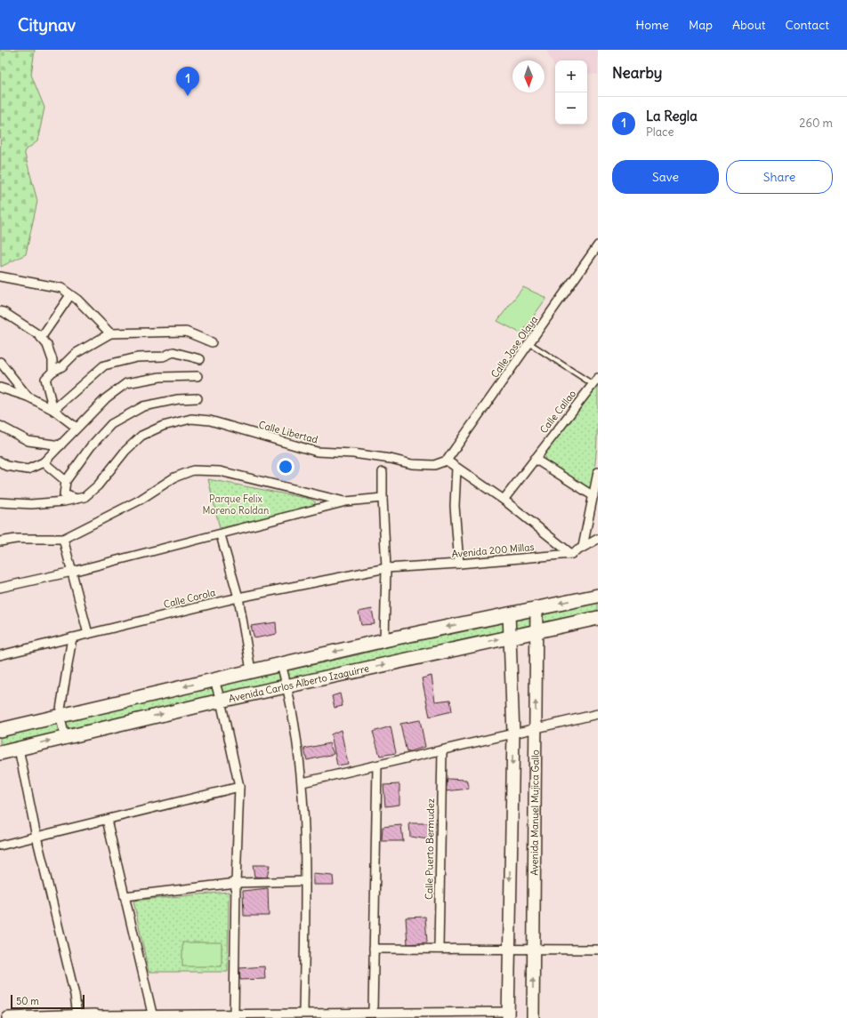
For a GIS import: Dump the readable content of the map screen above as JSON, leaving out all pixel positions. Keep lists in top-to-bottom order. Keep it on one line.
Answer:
{"streets":{"main road":["Avenida Carlos Alberto Izaguirre"],"street":["Calle Jose Olaya","Calle Callao","Calle Libertad","Avenida 200 Millas","Calle Corola","Avenida Manuel Mujica Gallo","Calle Puerto Bermudez"]},"crossings":[["Calle Jose Olaya","Calle Libertad"],["Avenida 200 Millas","Calle Corola"],["Avenida Carlos Alberto Izaguirre","Avenida Manuel Mujica Gallo"]],"parks":["Parque Felix Moreno Roldan"],"scale_bar":"50 m","north":"bottom","page":{"header":"Citynav","nav":["Home","Map","About","Contact"],"heading":"Nearby","map_buttons":["+","−"],"pins":"1","list":[{"mark":"1","name":"La Regla","note":"Place","value":"260 m"}],"buttons":["Save","Share"],"scale":"50 m"}}
